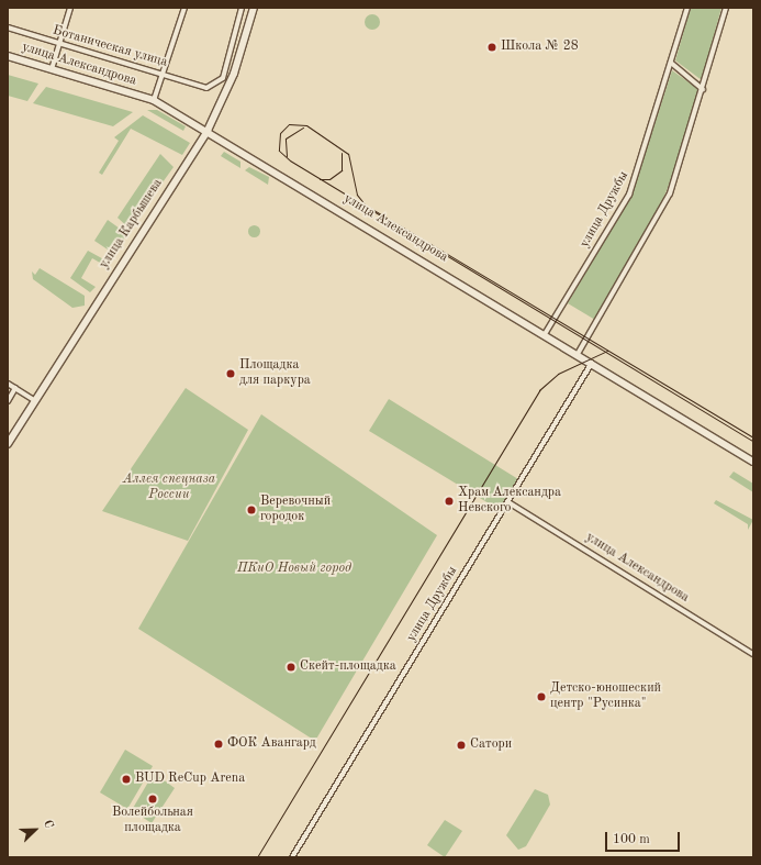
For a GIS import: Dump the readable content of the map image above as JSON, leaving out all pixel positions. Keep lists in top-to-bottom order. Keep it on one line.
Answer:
{"streets":{"main road":["улица Александрова","улица Карбышева"],"street":["Ботаническая улица","улица Дружбы"]},"crossings":[["улица Александрова","улица Дружбы"],["улица Александрова","улица Карбышева"]],"parks":["Аллея спецназа России","ПКиО Новый город"],"places":["Школа № 28","Площадка для паркура","Храм Александра Невского","Веревочный городок","Скейт-площадка","Детско-юношеский центр \"Русинка\"","ФОК Авангард","Сатори","BUD ReCup Arena","Волейбольная площадка"],"scale_bar":"100 m","north":"top right"}
